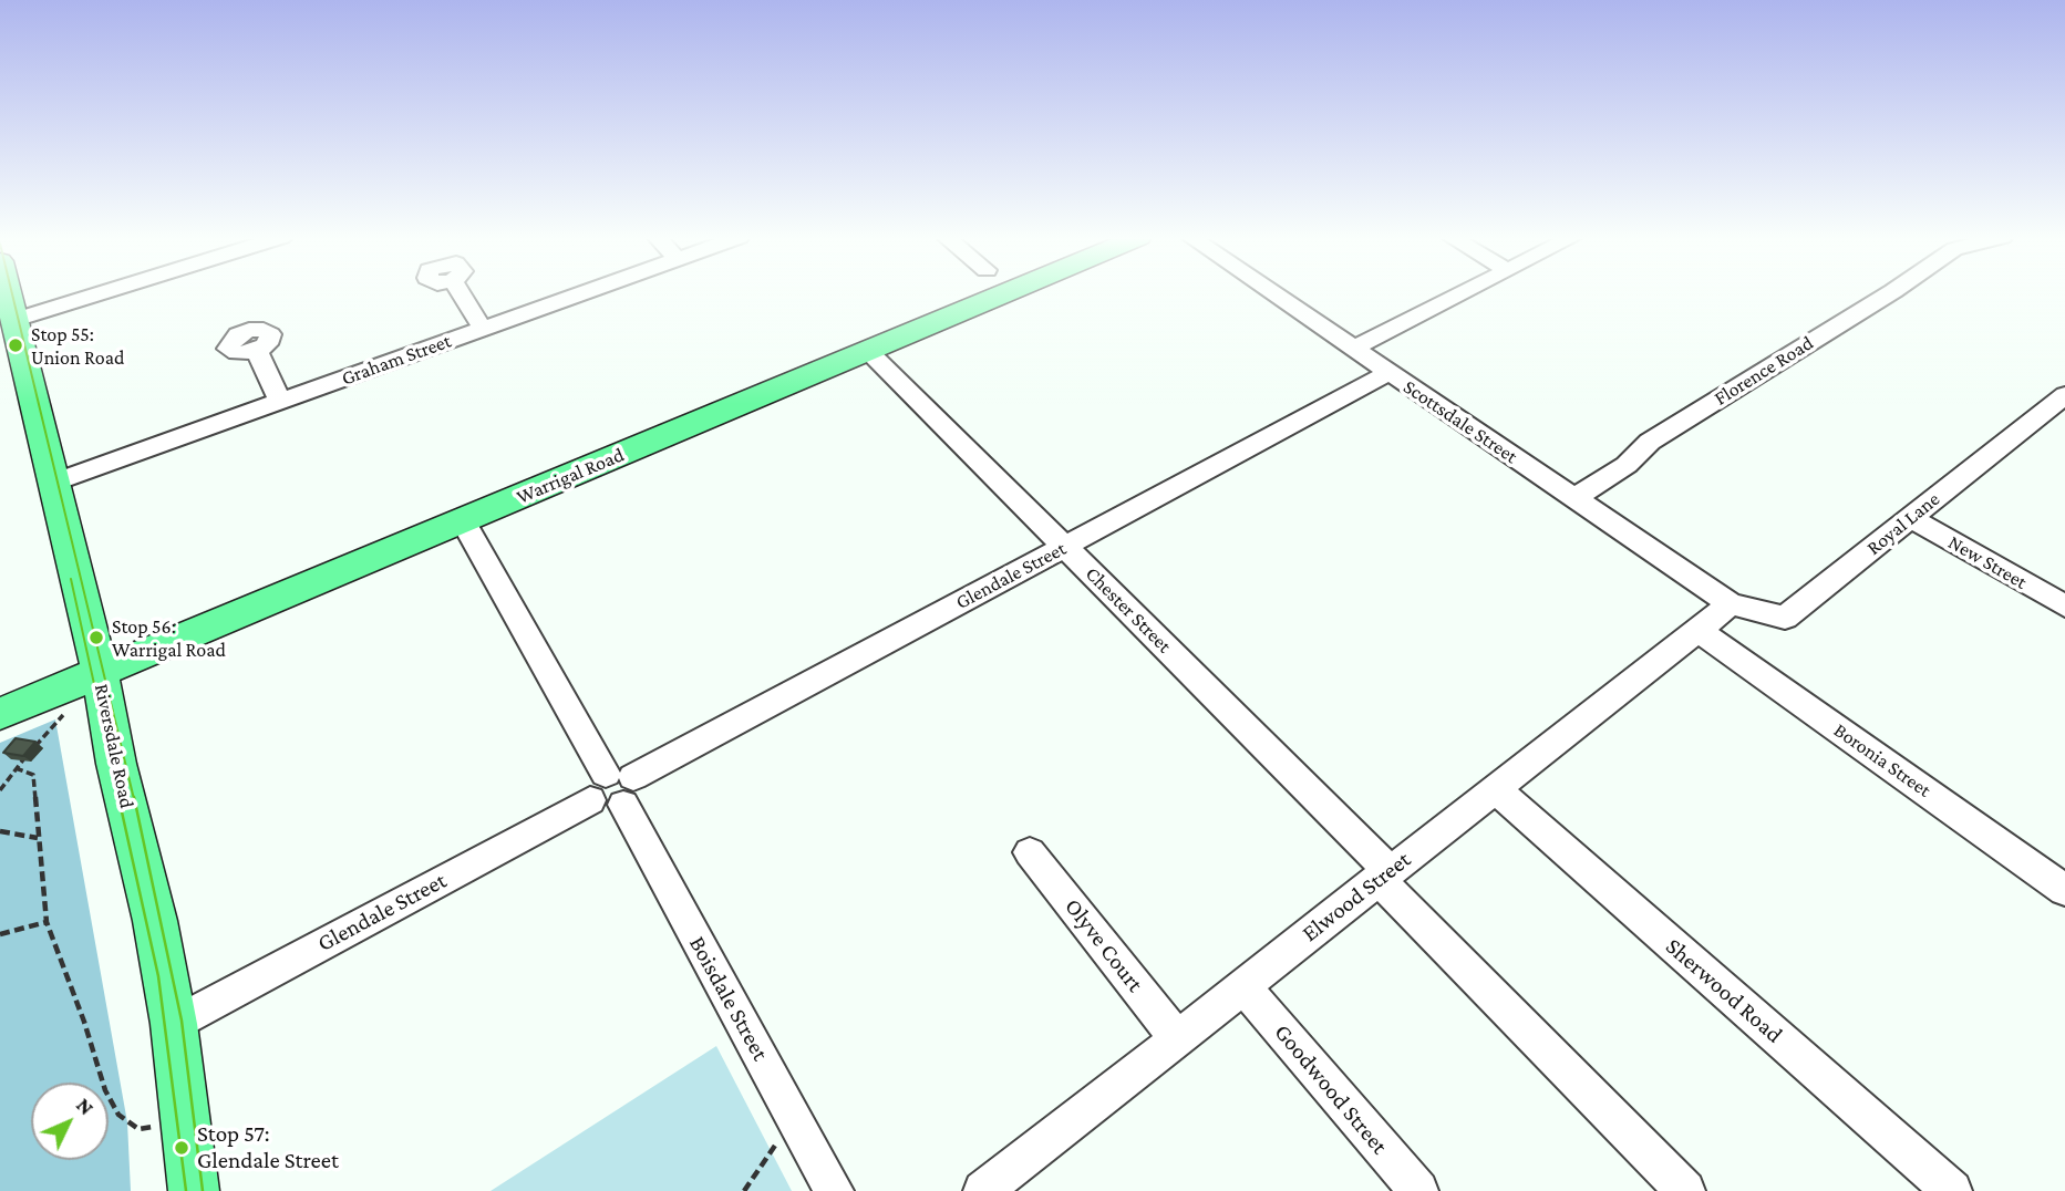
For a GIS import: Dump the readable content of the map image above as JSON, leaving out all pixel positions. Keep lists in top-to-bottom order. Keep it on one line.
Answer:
{"streets":{"main road":["Warrigal Road","Riversdale Road"],"street":["Graham Street","Florence Road","Scottsdale Street","Royal Lane","New Street","Glendale Street","Chester Street","Boronia Street","Elwood Street","Olyve Court","Sherwood Road","Boisdale Street","Goodwood Street"]},"crossings":[["Graham Street","Riversdale Road"],["Florence Road","Scottsdale Street"],["Scottsdale Street","Royal Lane"],["Scottsdale Street","Glendale Street"],["Scottsdale Street","Elwood Street"],["Warrigal Road","Chester Street"],["Warrigal Road","Riversdale Road"],["Warrigal Road","Boisdale Street"],["Royal Lane","New Street"],["Royal Lane","Elwood Street"],["Glendale Street","Chester Street"],["Glendale Street","Riversdale Road"],["Glendale Street","Boisdale Street"],["Chester Street","Elwood Street"],["Boronia Street","Elwood Street"],["Elwood Street","Olyve Court"],["Elwood Street","Sherwood Road"],["Elwood Street","Goodwood Street"]],"places":["Stop 55: Union Road","Stop 56: Warrigal Road","Stop 57: Glendale Street"],"north":"top right"}
